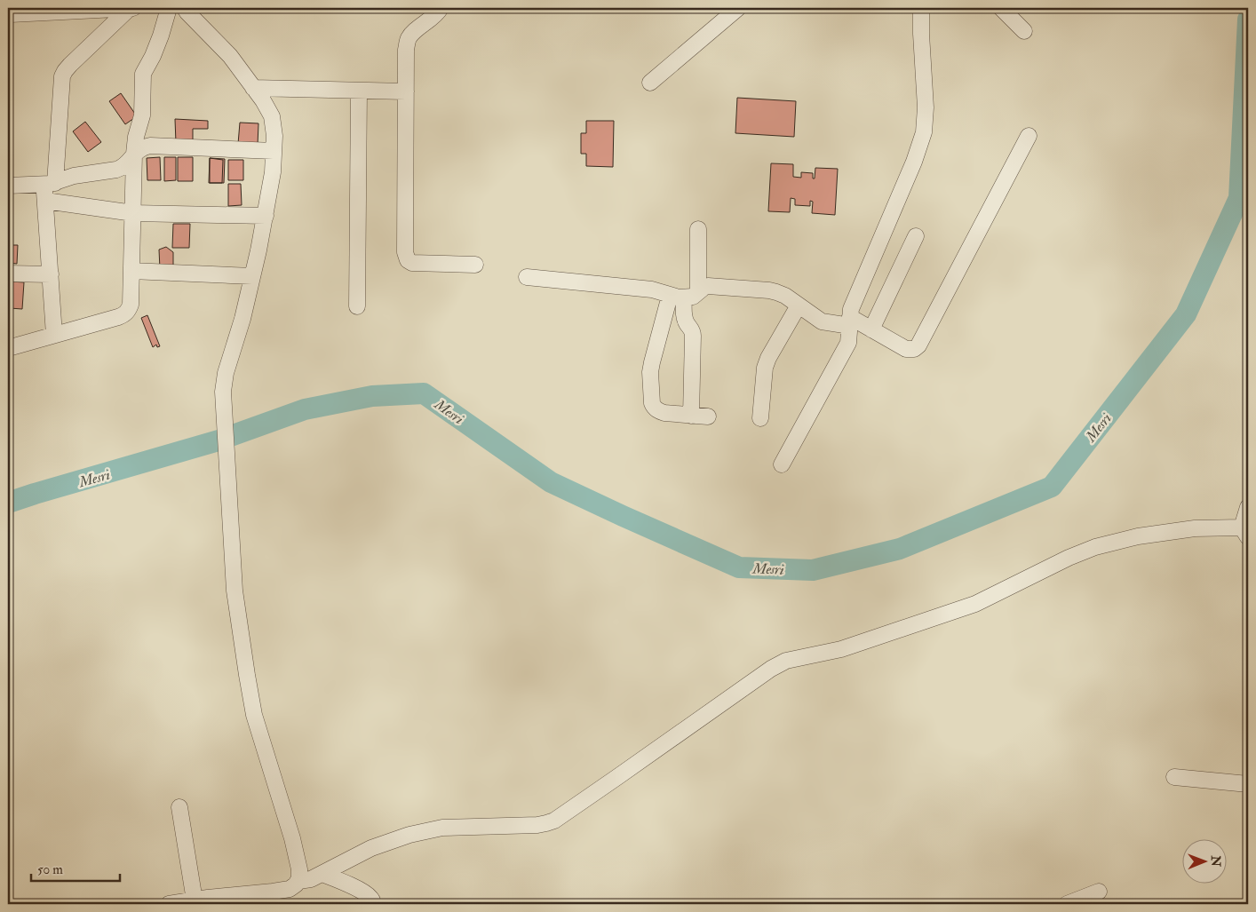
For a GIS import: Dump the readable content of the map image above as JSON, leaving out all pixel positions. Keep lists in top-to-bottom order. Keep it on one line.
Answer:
{"water":["Mesri"],"scale_bar":"50 m","north":"right"}
